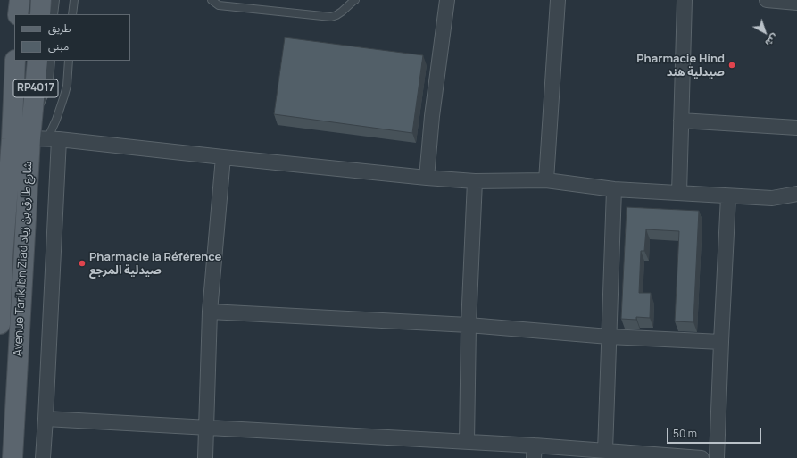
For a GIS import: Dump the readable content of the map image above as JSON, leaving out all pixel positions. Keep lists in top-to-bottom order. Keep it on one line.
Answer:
{"streets":{"main road":["RP4017","Avenue Tarik Ibn Ziad شارع طارق بن زياد"]},"places":["Pharmacie Hind صيدلية هند","Pharmacie la Référence صيدلية المرجع"],"legend":["طريق","مبنى"],"scale_bar":"50 m","north":"bottom right"}
